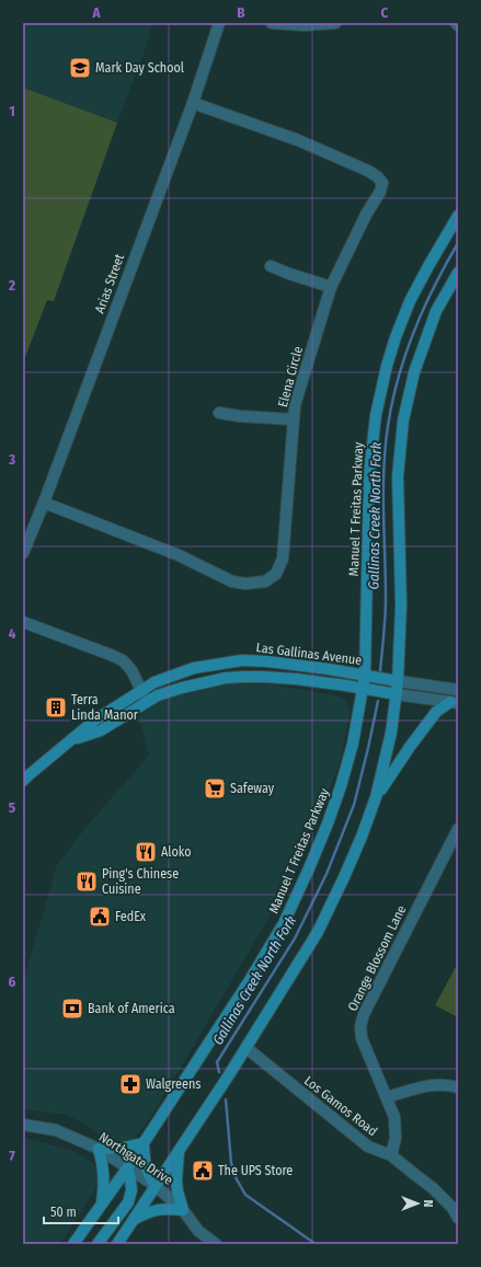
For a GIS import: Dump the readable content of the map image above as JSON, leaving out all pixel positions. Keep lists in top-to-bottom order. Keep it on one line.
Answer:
{"streets":{"main road":["Manuel T Freitas Parkway","Las Gallinas Avenue"],"street":["Arias Street","Elena Circle","Orange Blossom Lane","Los Gamos Road","Northgate Drive"]},"crossings":[["Arias Street","Elena Circle"],["Manuel T Freitas Parkway","Las Gallinas Avenue"],["Manuel T Freitas Parkway","Northgate Drive"],["Orange Blossom Lane","Los Gamos Road"]],"water":["Gallinas Creek North Fork"],"places":{"school or university":["Mark Day School"],"building":["Terra Linda Manor"],"supermarket":["Safeway"],"restaurant":["Aloko","Ping's Chinese Cuisine"],"public building":["FedEx","The UPS Store"],"bank":["Bank of America"],"pharmacy":["Walgreens"]},"scale_bar":"50 m","north":"right","grid":{"columns":["A","B","C"],"rows":["1","2","3","4","5","6","7"]}}
